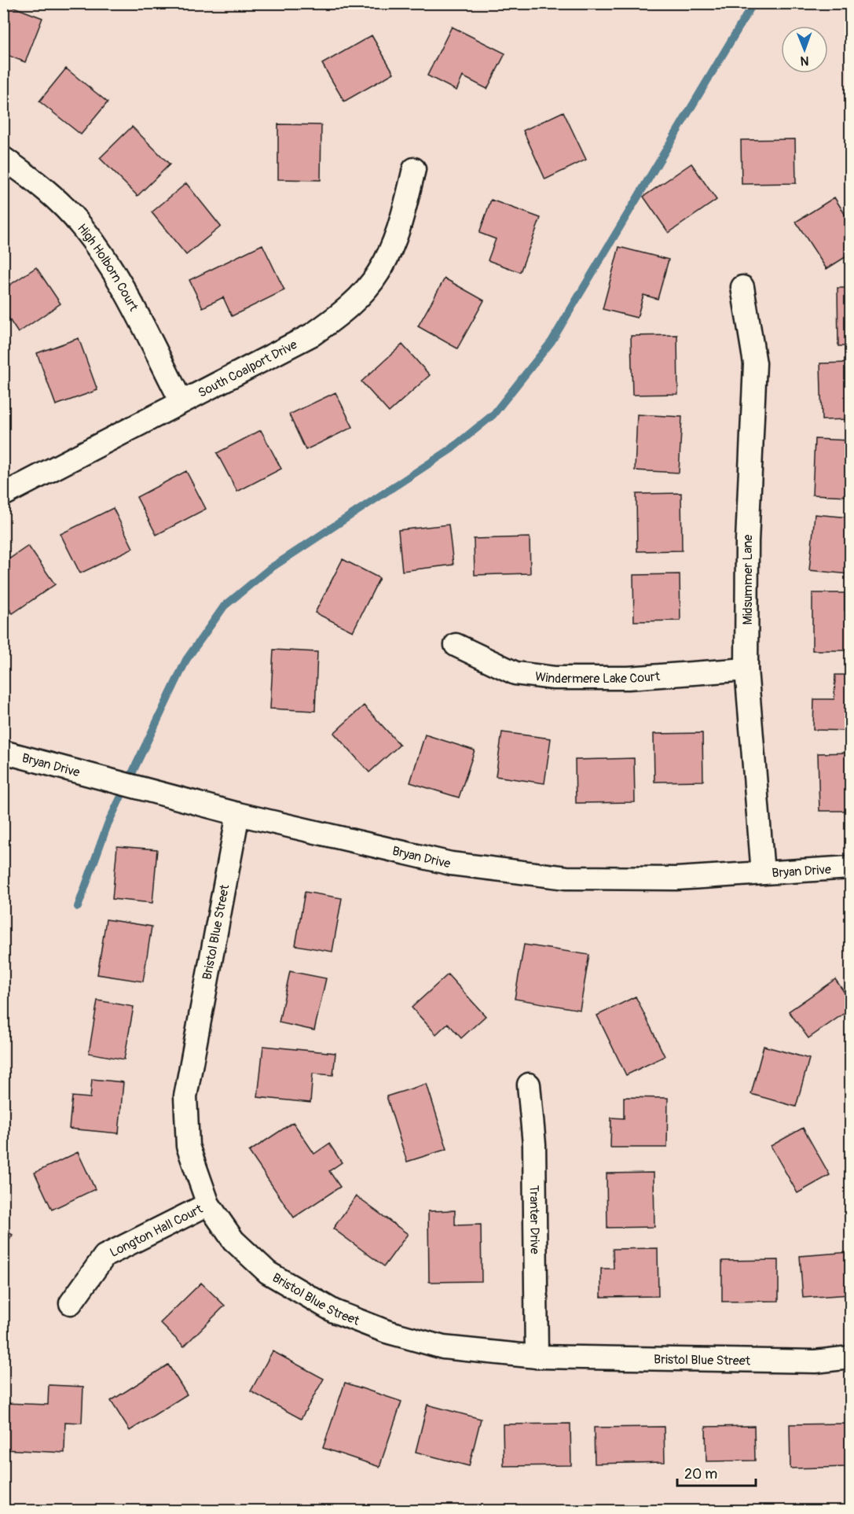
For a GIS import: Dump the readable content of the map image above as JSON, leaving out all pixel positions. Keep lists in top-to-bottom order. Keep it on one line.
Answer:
{"streets":{"street":["High Holborn Court","South Coalport Drive","Midsummer Lane","Windermere Lake Court","Bryan Drive","Bristol Blue Street","Tranter Drive","Longton Hall Court"]},"crossings":[["High Holborn Court","South Coalport Drive"],["Midsummer Lane","Windermere Lake Court"],["Midsummer Lane","Bryan Drive"],["Bryan Drive","Bristol Blue Street"],["Bristol Blue Street","Tranter Drive"],["Bristol Blue Street","Longton Hall Court"]],"scale_bar":"20 m","north":"bottom"}
